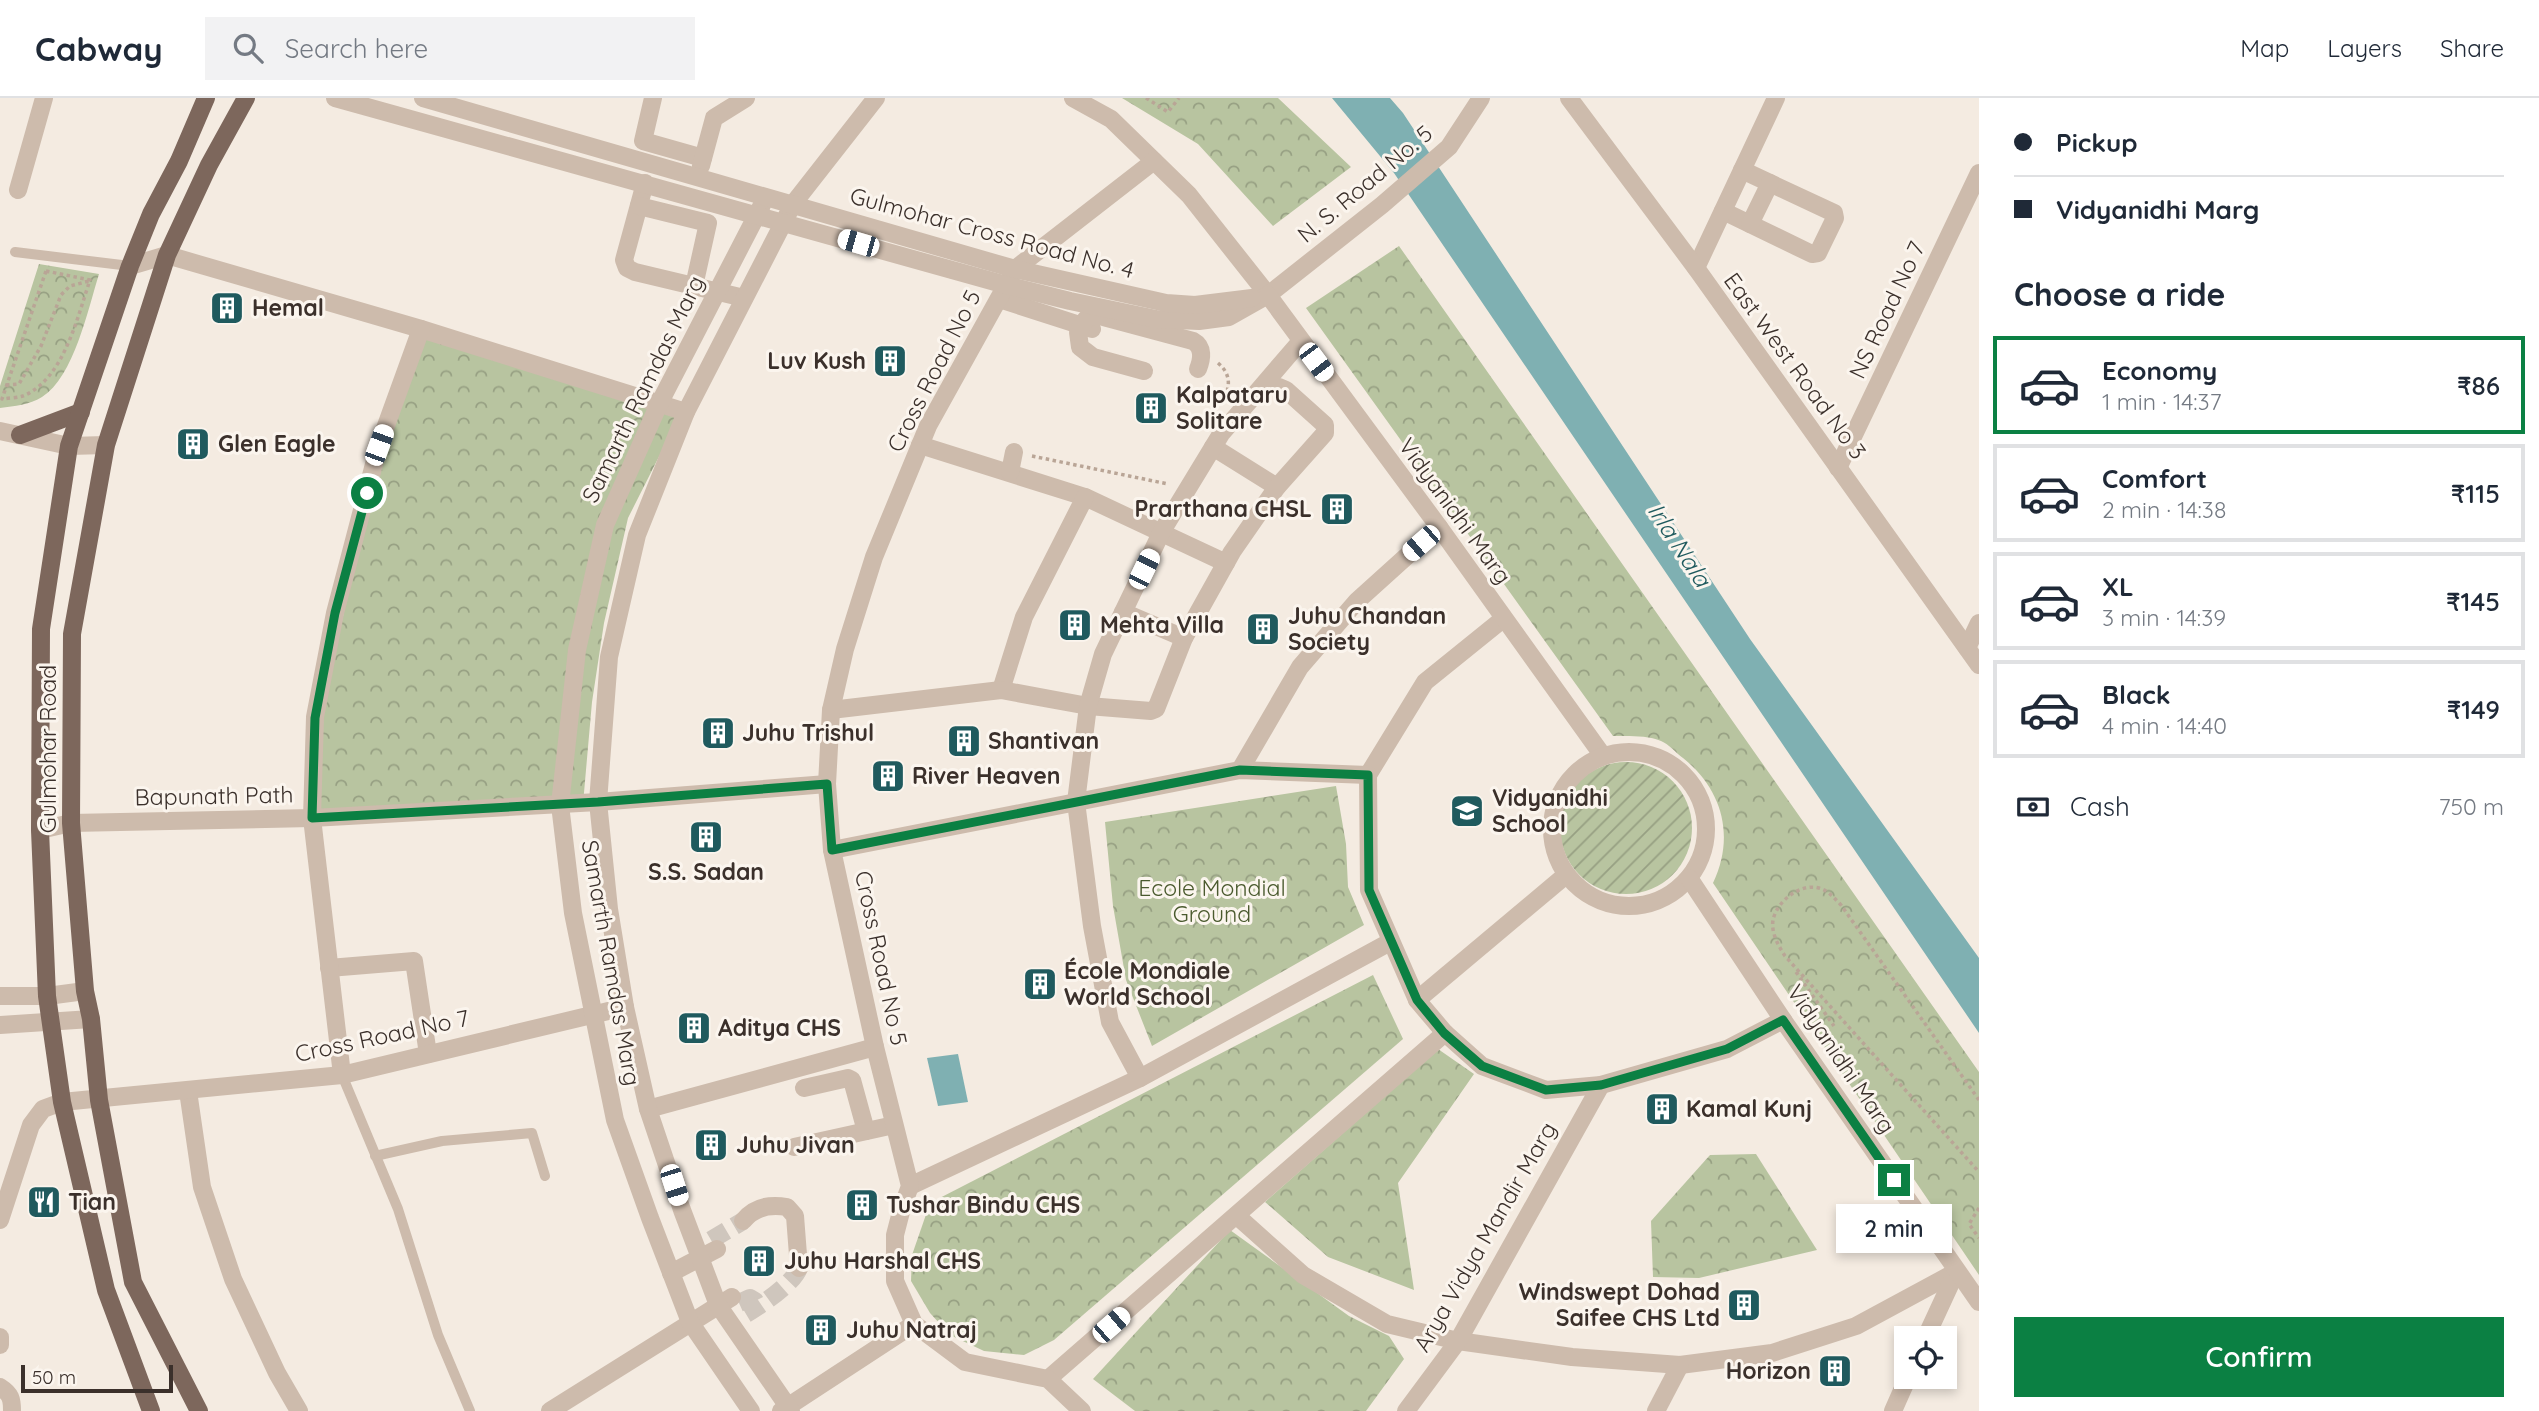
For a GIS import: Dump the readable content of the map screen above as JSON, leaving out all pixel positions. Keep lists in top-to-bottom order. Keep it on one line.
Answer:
{"streets":{"main road":["Gulmohar Road"],"street":["N. S. Road No. 5","Gulmohar Cross Road No. 4","NS Road No 7","East West Road No 3","Cross Road No 5","Samarth Ramdas Marg","Vidyanidhi Marg","Bapunath Path","Cross Road No 7","Arya Vidya Mandir Marg"]},"crossings":[["N. S. Road No. 5","Gulmohar Cross Road No. 4"],["N. S. Road No. 5","Vidyanidhi Marg"],["Gulmohar Cross Road No. 4","Cross Road No 5"],["Gulmohar Cross Road No. 4","Samarth Ramdas Marg"],["Gulmohar Cross Road No. 4","Vidyanidhi Marg"],["NS Road No 7","East West Road No 3"],["Cross Road No 5","Bapunath Path"],["Samarth Ramdas Marg","Bapunath Path"],["Samarth Ramdas Marg","Cross Road No 7"],["Gulmohar Road","Bapunath Path"],["Gulmohar Road","Cross Road No 7"]],"water":["Irla Nala"],"parks":["Ecole Mondial Ground"],"places":{"building":["Hemal","Luv Kush","Kalpataru Solitare","Glen Eagle","Prarthana CHSL","Mehta Villa","Juhu Chandan Society","Juhu Trishul","Shantivan","River Heaven","S.S. Sadan","École Mondiale World School","Aditya CHS","Kamal Kunj","Juhu Jivan","Tushar Bindu CHS","Juhu Harshal CHS","Windswept Dohad Saifee CHS Ltd","Juhu Natraj","Horizon"],"school or university":["Vidyanidhi School"],"restaurant":["Tian"]},"scale_bar":"50 m","page":{"header":"Cabway","search":"Search here","nav":["Map","Layers","Share"],"banner":["Pickup","Vidyanidhi Marg"],"heading":"Choose a ride","list":[{"name":"Economy","note":"1 min · 14:37","value":"₹86"},{"name":"Comfort","note":"2 min · 14:38","value":"₹115"},{"name":"XL","note":"3 min · 14:39","value":"₹145"},{"name":"Black","note":"4 min · 14:40","value":"₹149"}],"pay":["Cash","750 m"],"bubble":"2 min","buttons":"Confirm","scale":"50 m"}}
